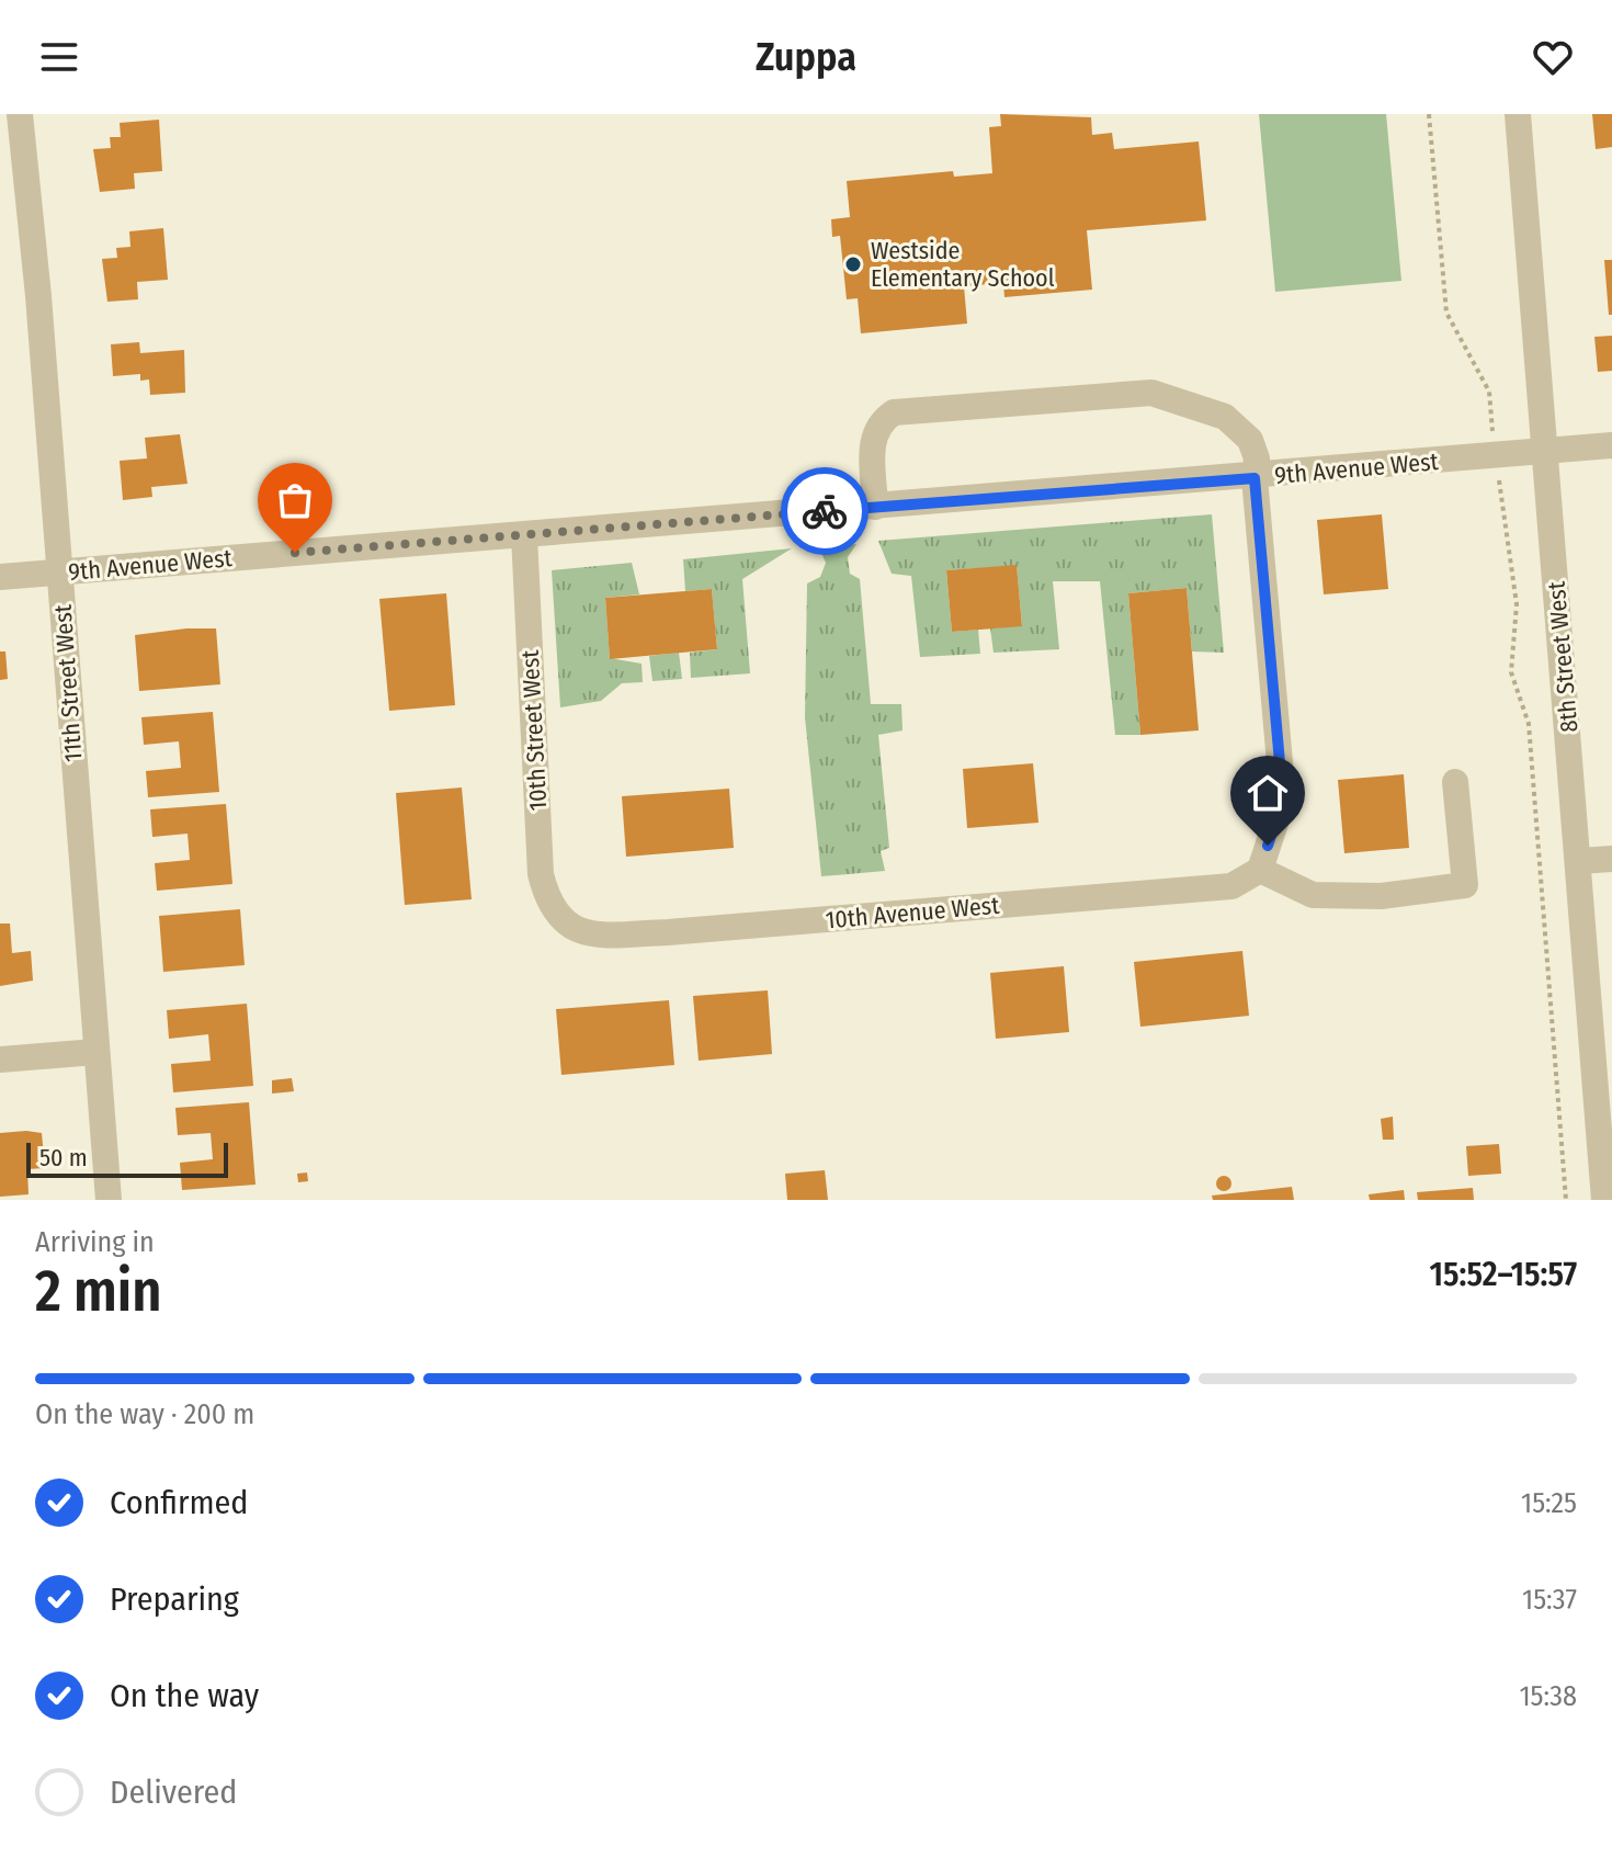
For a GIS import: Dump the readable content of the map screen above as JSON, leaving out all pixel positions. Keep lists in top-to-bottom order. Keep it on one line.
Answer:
{"streets":{"street":["9th Avenue West","8th Street West","11th Street West","10th Street West","10th Avenue West"]},"crossings":[["9th Avenue West","8th Street West"],["9th Avenue West","11th Street West"],["9th Avenue West","10th Street West"],["10th Street West","10th Avenue West"]],"places":["Westside Elementary School"],"scale_bar":"50 m","page":{"header":"Zuppa","scale":"50 m","heading":["2 min","Arriving in","15:52–15:57"],"bar":"On the way · 200 m","list":[["Confirmed","15:25"],["Preparing","15:37"],["On the way","15:38"],"Delivered"]}}
